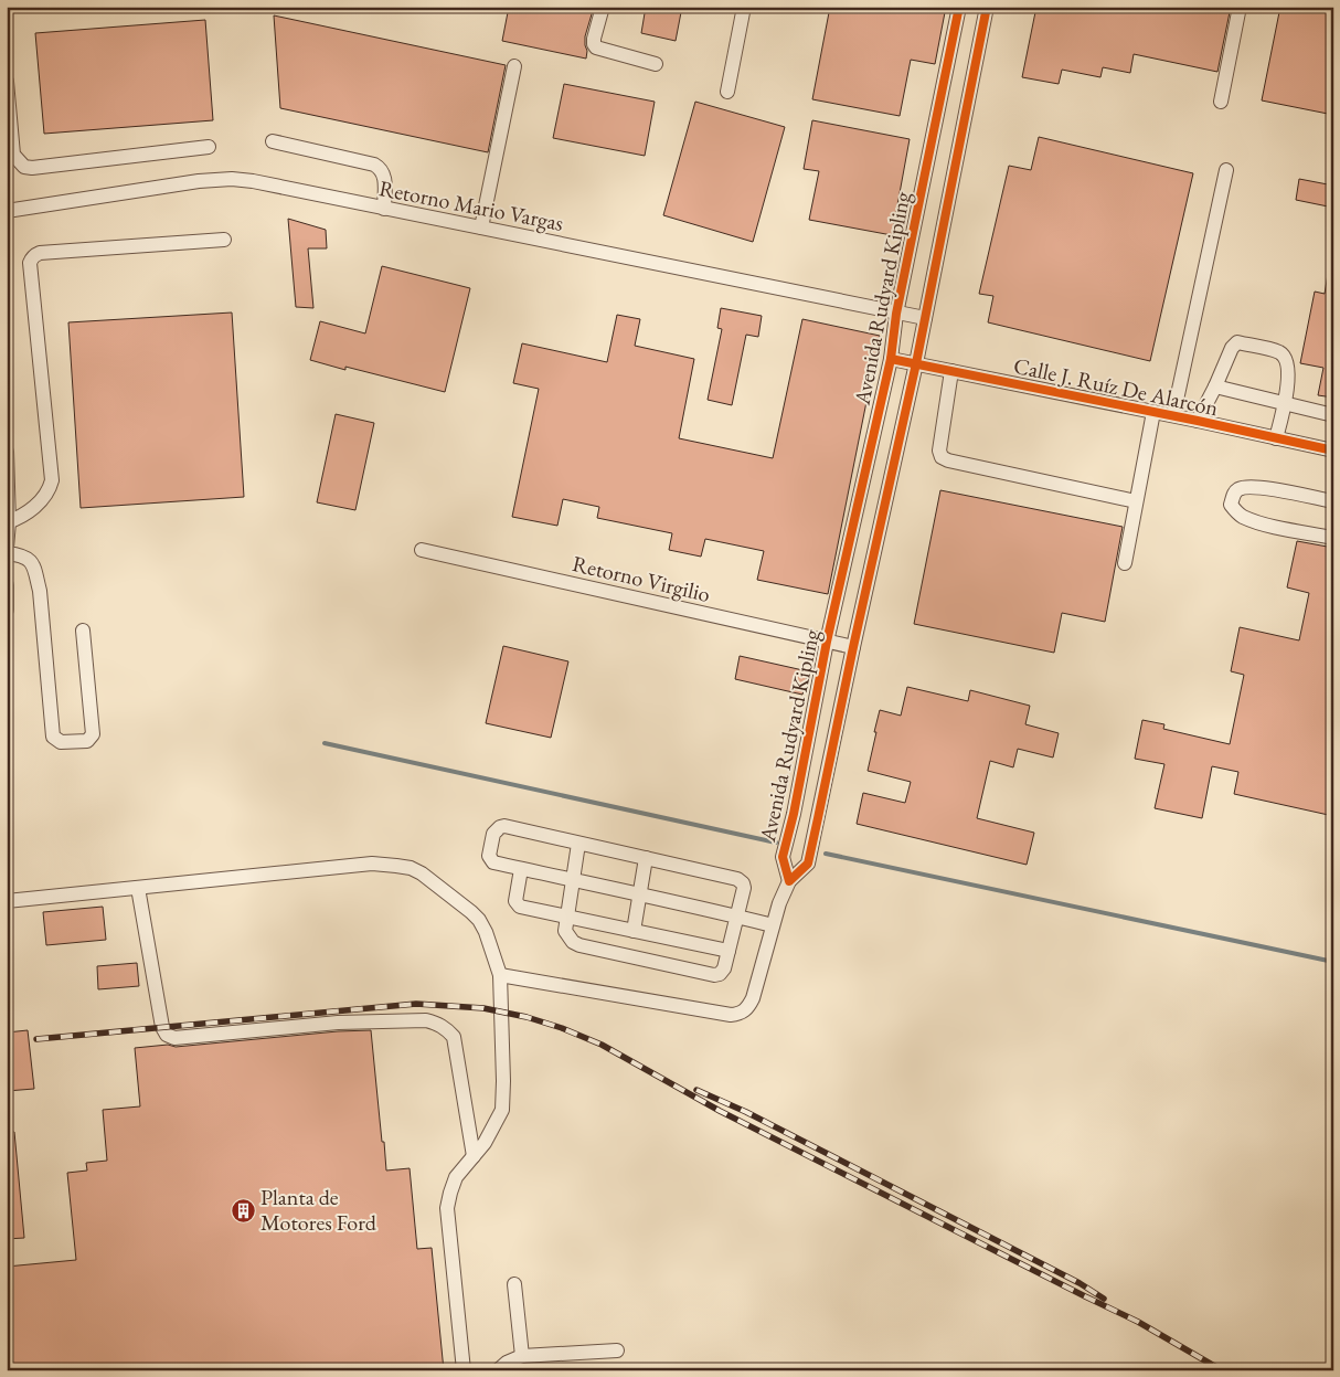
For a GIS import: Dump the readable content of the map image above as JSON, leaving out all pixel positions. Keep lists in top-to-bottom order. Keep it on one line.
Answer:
{"streets":{"street":["Retorno Mario Vargas","Avenida Rudyard Kipling","Calle J. Ruíz De Alarcón","Retorno Virgilio"]},"crossings":[["Retorno Mario Vargas","Avenida Rudyard Kipling"],["Avenida Rudyard Kipling","Calle J. Ruíz De Alarcón"],["Avenida Rudyard Kipling","Retorno Virgilio"]],"places":{"building":["Planta de Motores Ford"]}}
